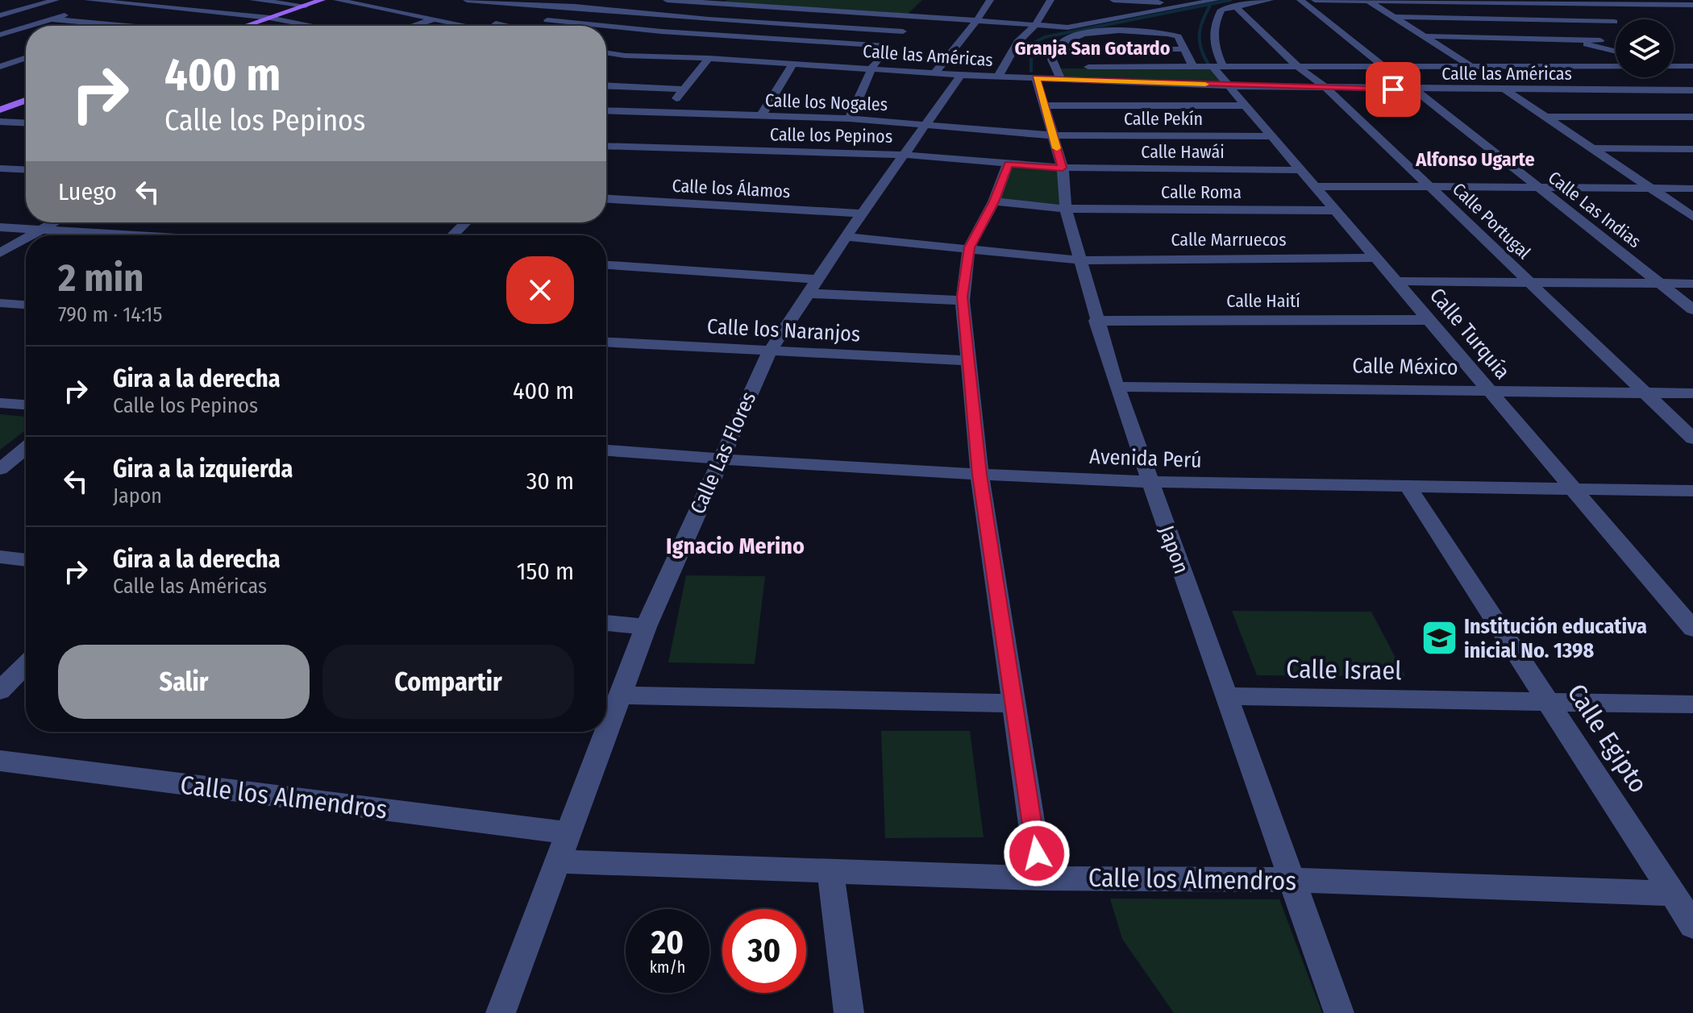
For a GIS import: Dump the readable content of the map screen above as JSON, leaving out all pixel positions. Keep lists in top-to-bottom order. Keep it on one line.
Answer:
{"streets":{"street":["Calle las Américas","Calle los Nogales","Calle Pekín","Calle los Pepinos","Calle Hawái","Calle los Álamos","Calle Roma","Calle Las Indias","Calle Portugal","Calle Marruecos","Calle Haití","Calle los Naranjos","Calle Turquía","Calle México","Calle Las Flores","Avenida Perú","Japon","Calle Israel","Calle Egipto","Calle los Almendros"]},"crossings":[["Calle las Américas","Calle Las Indias"],["Calle las Américas","Calle Portugal"],["Calle las Américas","Calle Turquía"],["Calle las Américas","Calle Las Flores"],["Calle las Américas","Japon"],["Calle los Nogales","Calle Pekín"],["Calle los Nogales","Calle Las Flores"],["Calle los Nogales","Japon"],["Calle Pekín","Calle Turquía"],["Calle Pekín","Japon"],["Calle los Pepinos","Calle Hawái"],["Calle los Pepinos","Calle Las Flores"],["Calle los Pepinos","Japon"],["Calle Hawái","Calle Turquía"],["Calle Hawái","Japon"],["Calle los Álamos","Calle Las Flores"],["Calle Roma","Calle Turquía"],["Calle Roma","Japon"],["Calle Portugal","Calle México"],["Calle Marruecos","Calle Turquía"],["Calle Marruecos","Calle Las Flores"],["Calle Marruecos","Japon"],["Calle Haití","Calle Turquía"],["Calle Haití","Japon"],["Calle los Naranjos","Calle Las Flores"],["Calle Turquía","Calle México"],["Calle Turquía","Avenida Perú"],["Calle México","Japon"],["Calle Las Flores","Avenida Perú"],["Calle Las Flores","Calle los Almendros"],["Avenida Perú","Japon"],["Avenida Perú","Calle Egipto"],["Japon","Calle Israel"],["Japon","Calle los Almendros"],["Calle Israel","Calle Egipto"],["Calle Egipto","Calle los Almendros"]],"districts":["Granja San Gotardo","Alfonso Ugarte","Ignacio Merino"],"places":{"school or university":["Institución educativa inicial No. 1398"]},"page":{"turn":["400 m","Calle los Pepinos"],"then":"Luego","heading":["2 min","790 m · 14:15"],"list":[{"name":"Gira a la derecha","note":"Calle los Pepinos","value":"400 m"},{"name":"Gira a la izquierda","note":"Japon","value":"30 m"},{"name":"Gira a la derecha","note":"Calle las Américas","value":"150 m"}],"buttons":["Salir","Compartir"],"speed":"20 km/h","limit":"30"}}
